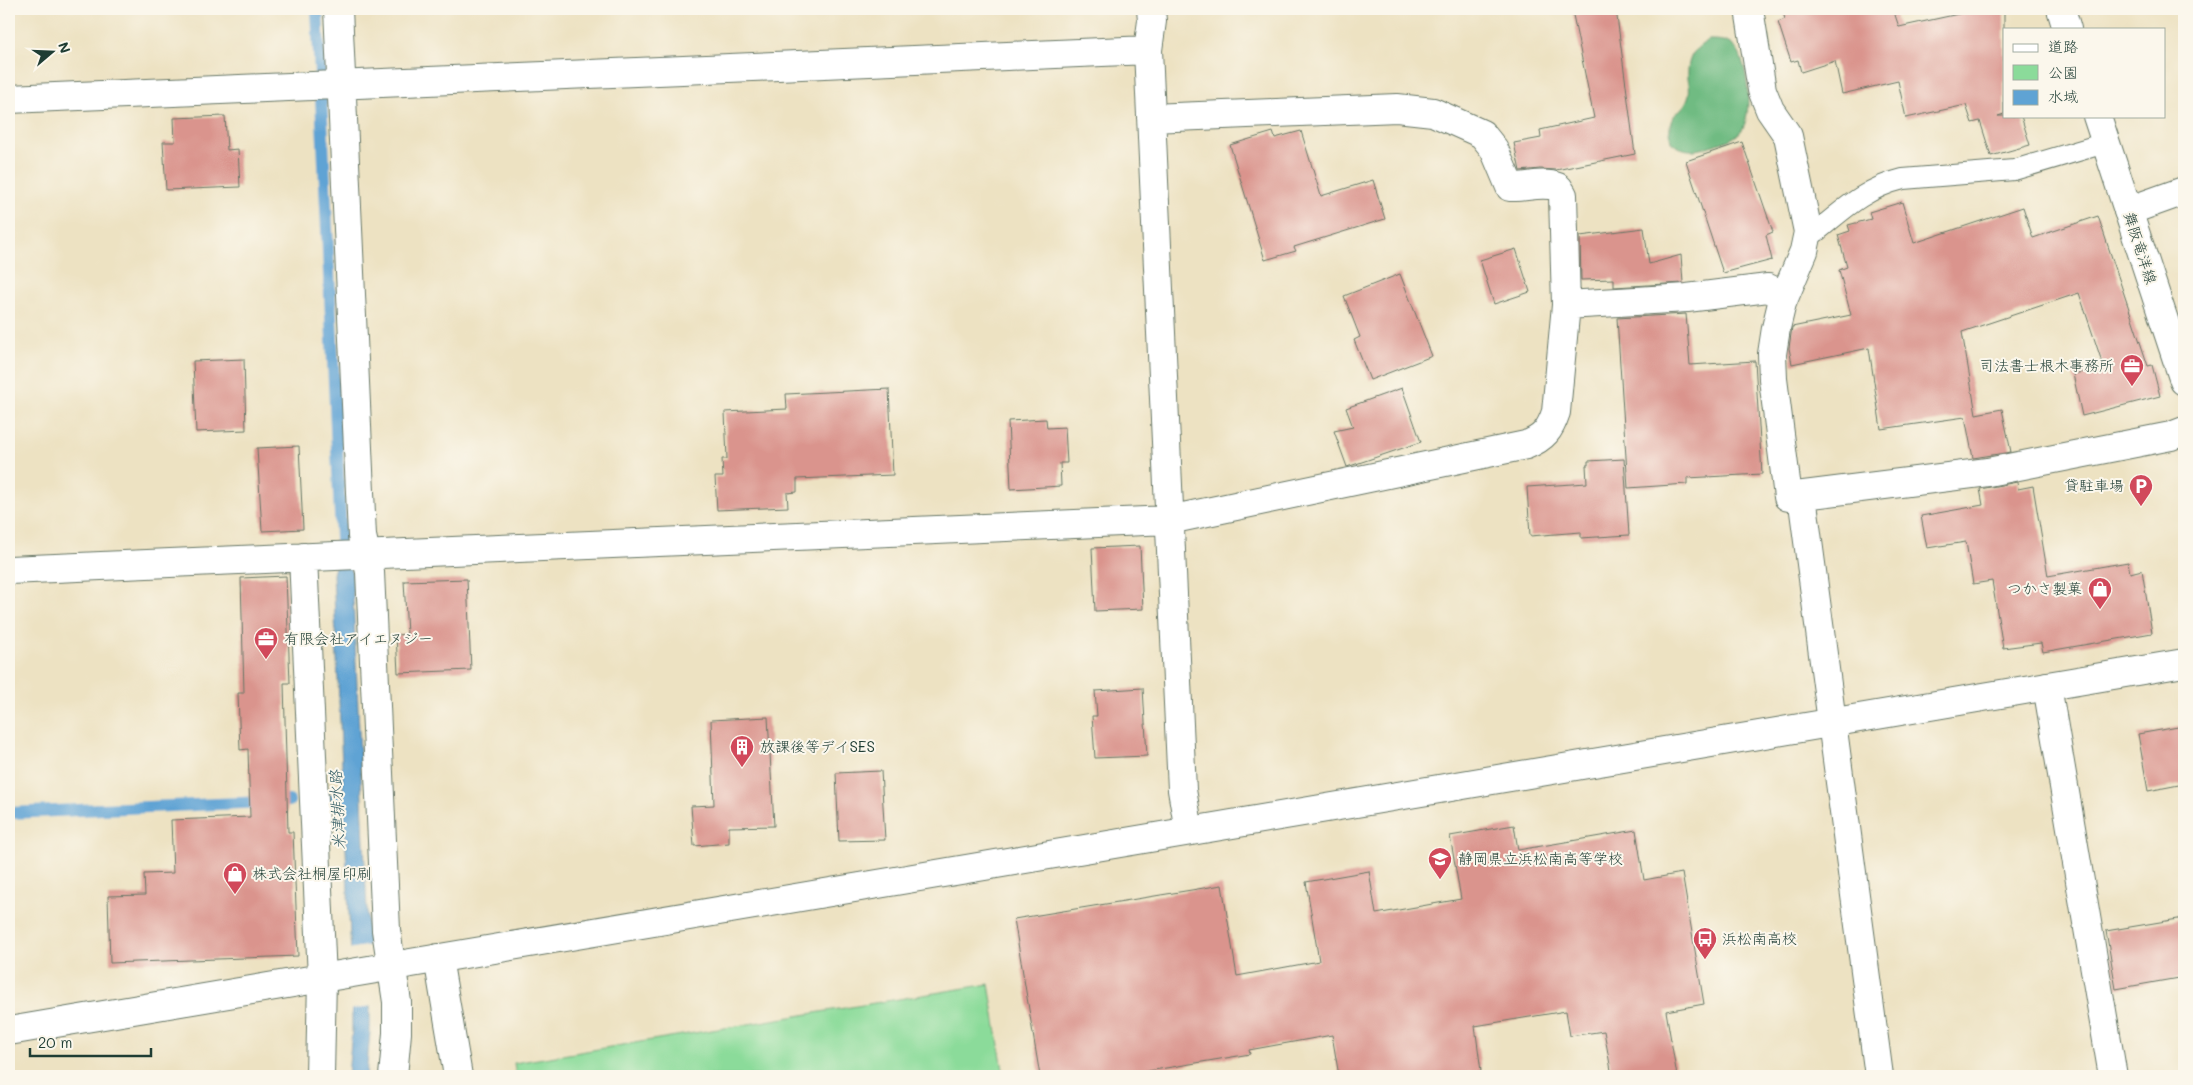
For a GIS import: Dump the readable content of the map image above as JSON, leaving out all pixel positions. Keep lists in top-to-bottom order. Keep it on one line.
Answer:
{"streets":{"street":["舞阪竜洋線"]},"water":["米津排水路"],"places":{"office":["司法書士根木事務所","有限会社アイエヌジー"],"parking":["貸駐車場"],"shop":["つかさ製菓","株式会社桐屋印刷"],"building":["放課後等デイSES"],"school or university":["静岡県立浜松南高等学校"],"bus stop":["浜松南高校"]},"legend":["道路","公園","水域"],"scale_bar":"20 m","north":"right"}
